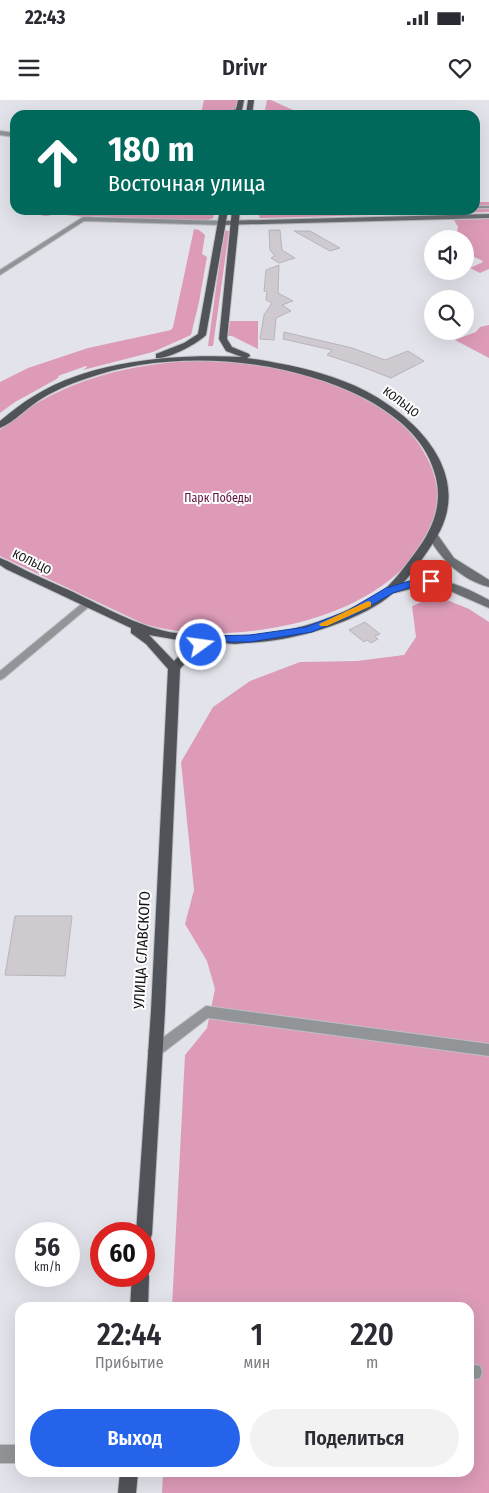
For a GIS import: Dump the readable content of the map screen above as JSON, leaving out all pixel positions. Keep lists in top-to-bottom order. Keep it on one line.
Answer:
{"streets":{"main road":["КОЛЬЦО","УЛИЦА СЛАВСКОГО"]},"parks":["Парк Победы"],"page":{"status":"22:43","header":"Drivr","turn":["180 m","Восточная улица"],"speed":"56 km/h","limit":"60","eta":["22:44","Прибытие","1","мин","220","m"],"buttons":["Выход","Поделиться"]}}
